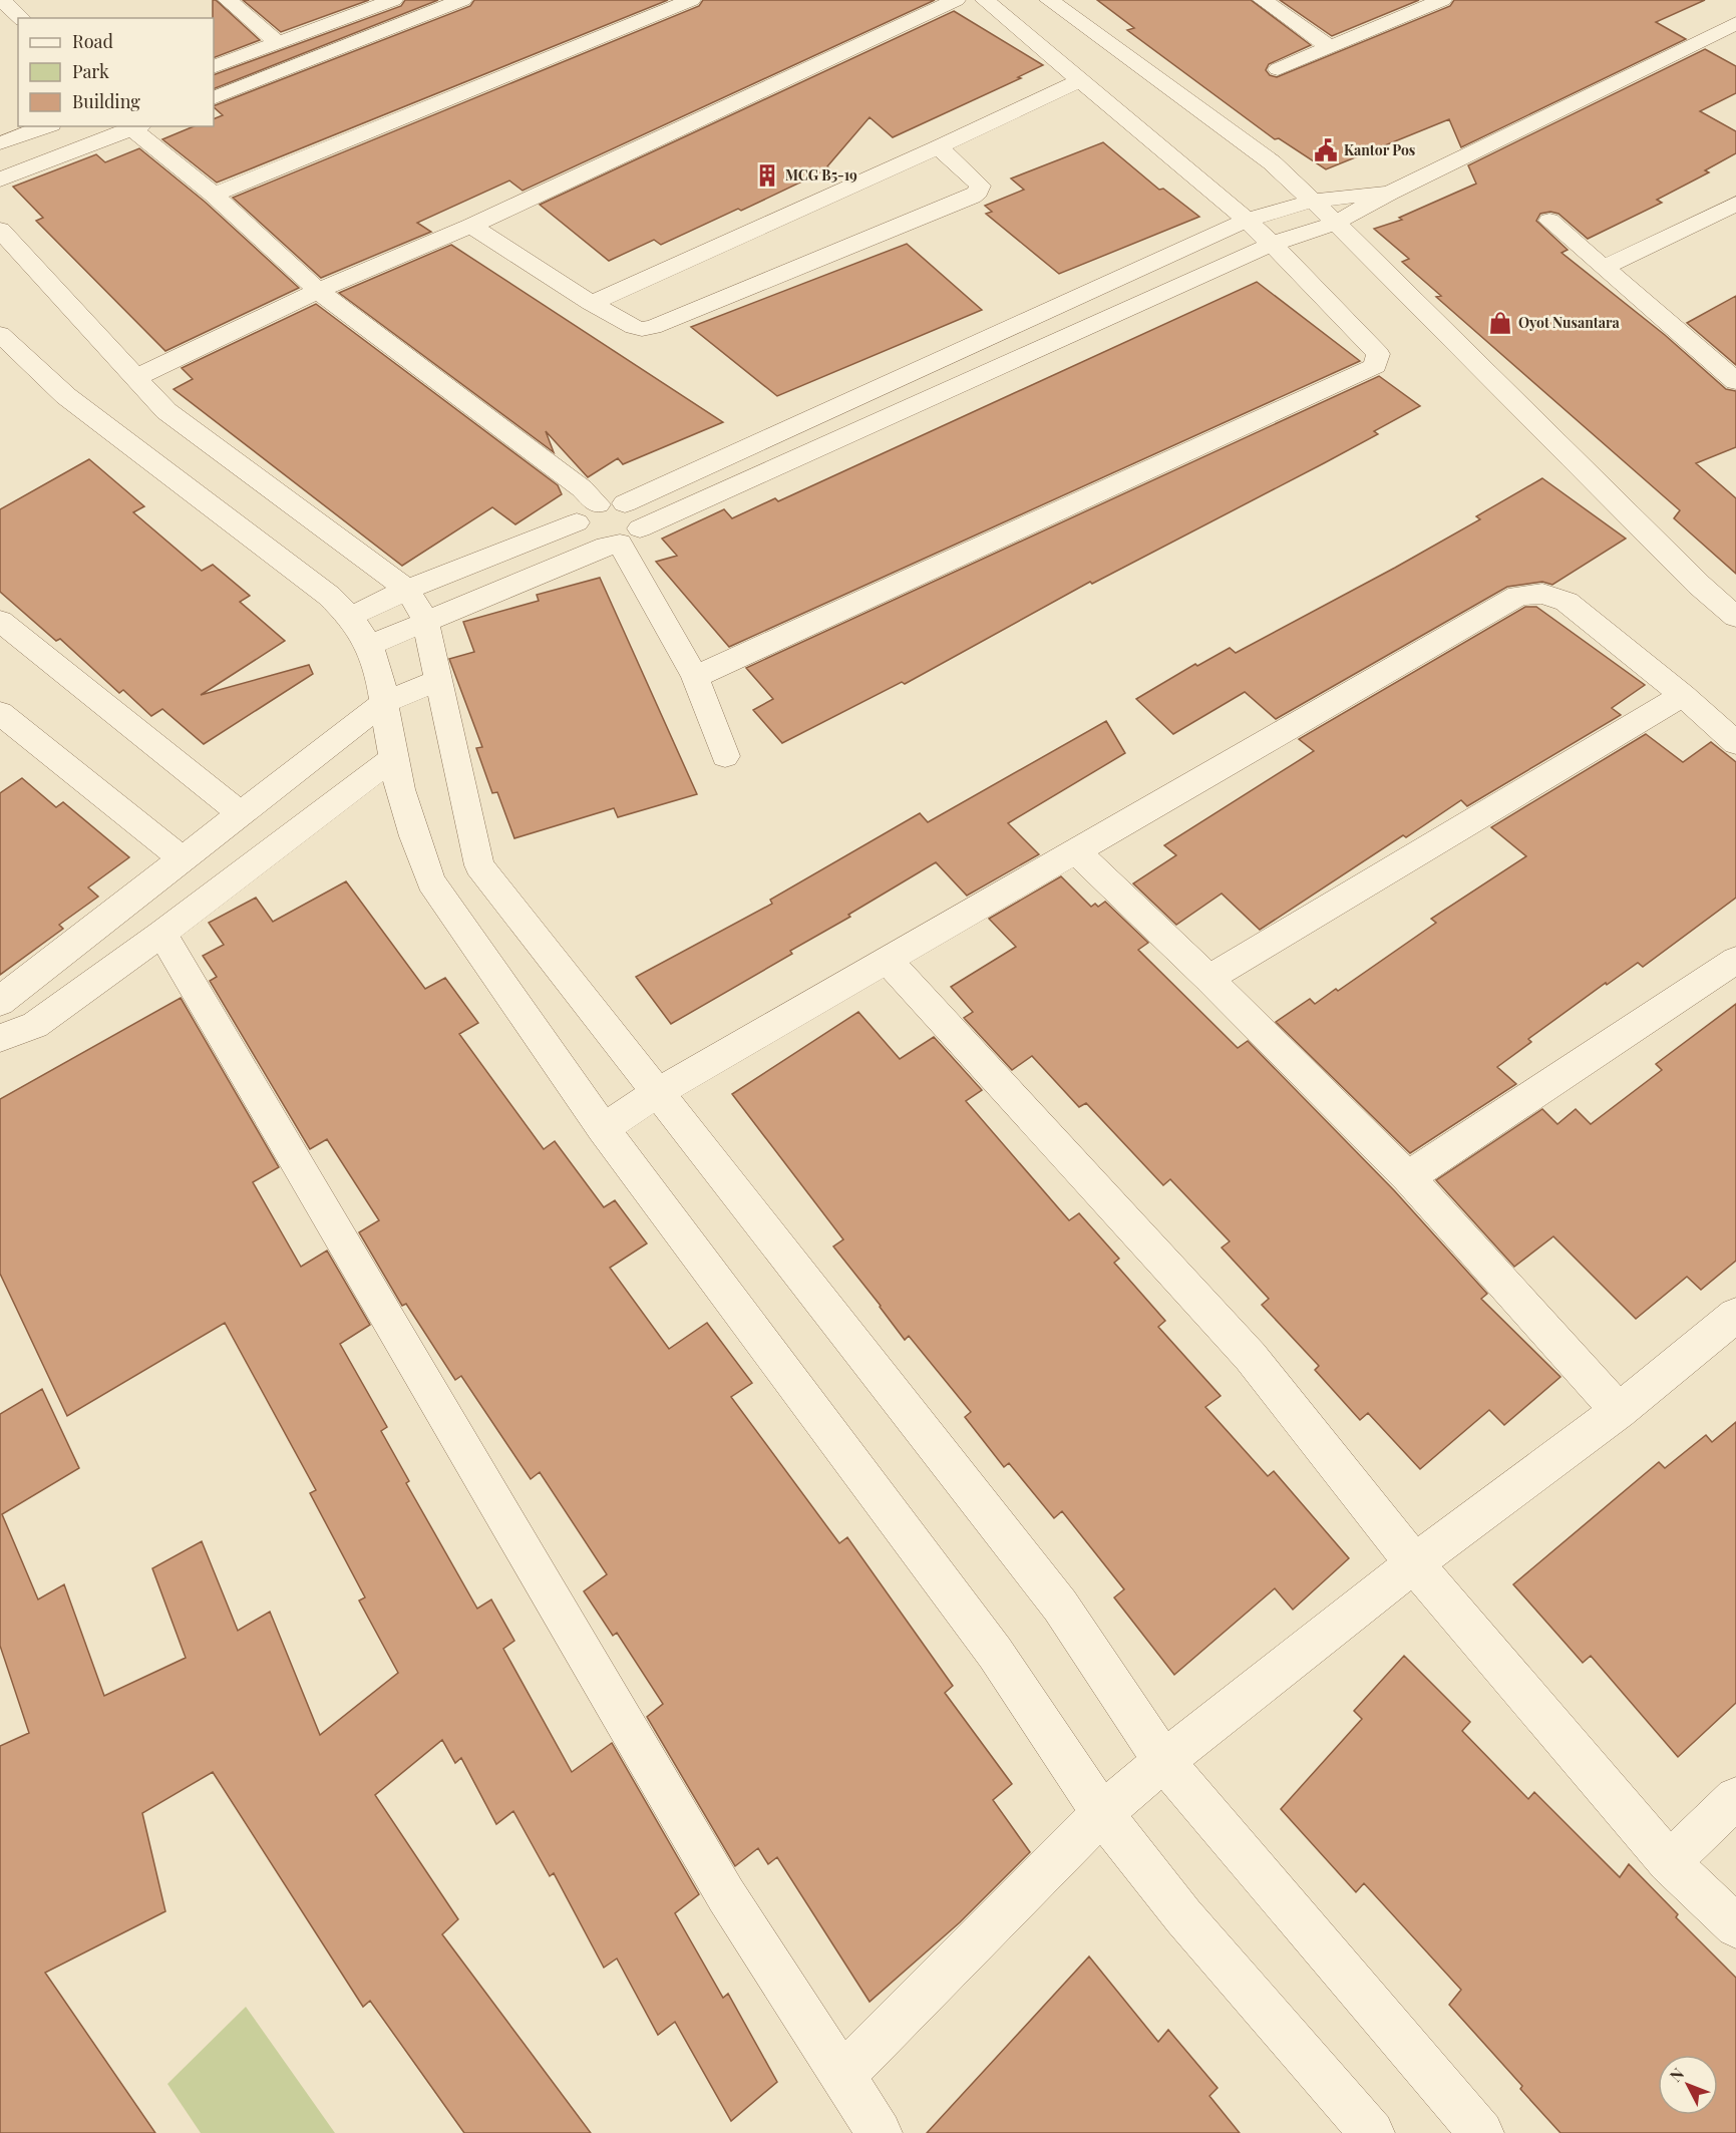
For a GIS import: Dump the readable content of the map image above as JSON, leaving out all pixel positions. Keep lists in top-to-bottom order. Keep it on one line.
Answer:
{"places":{"public building":["Kantor Pos"],"building":["MCG B5-19"],"shop":["Oyot Nusantara"]},"legend":["Road","Park","Building"],"north":"top left"}
